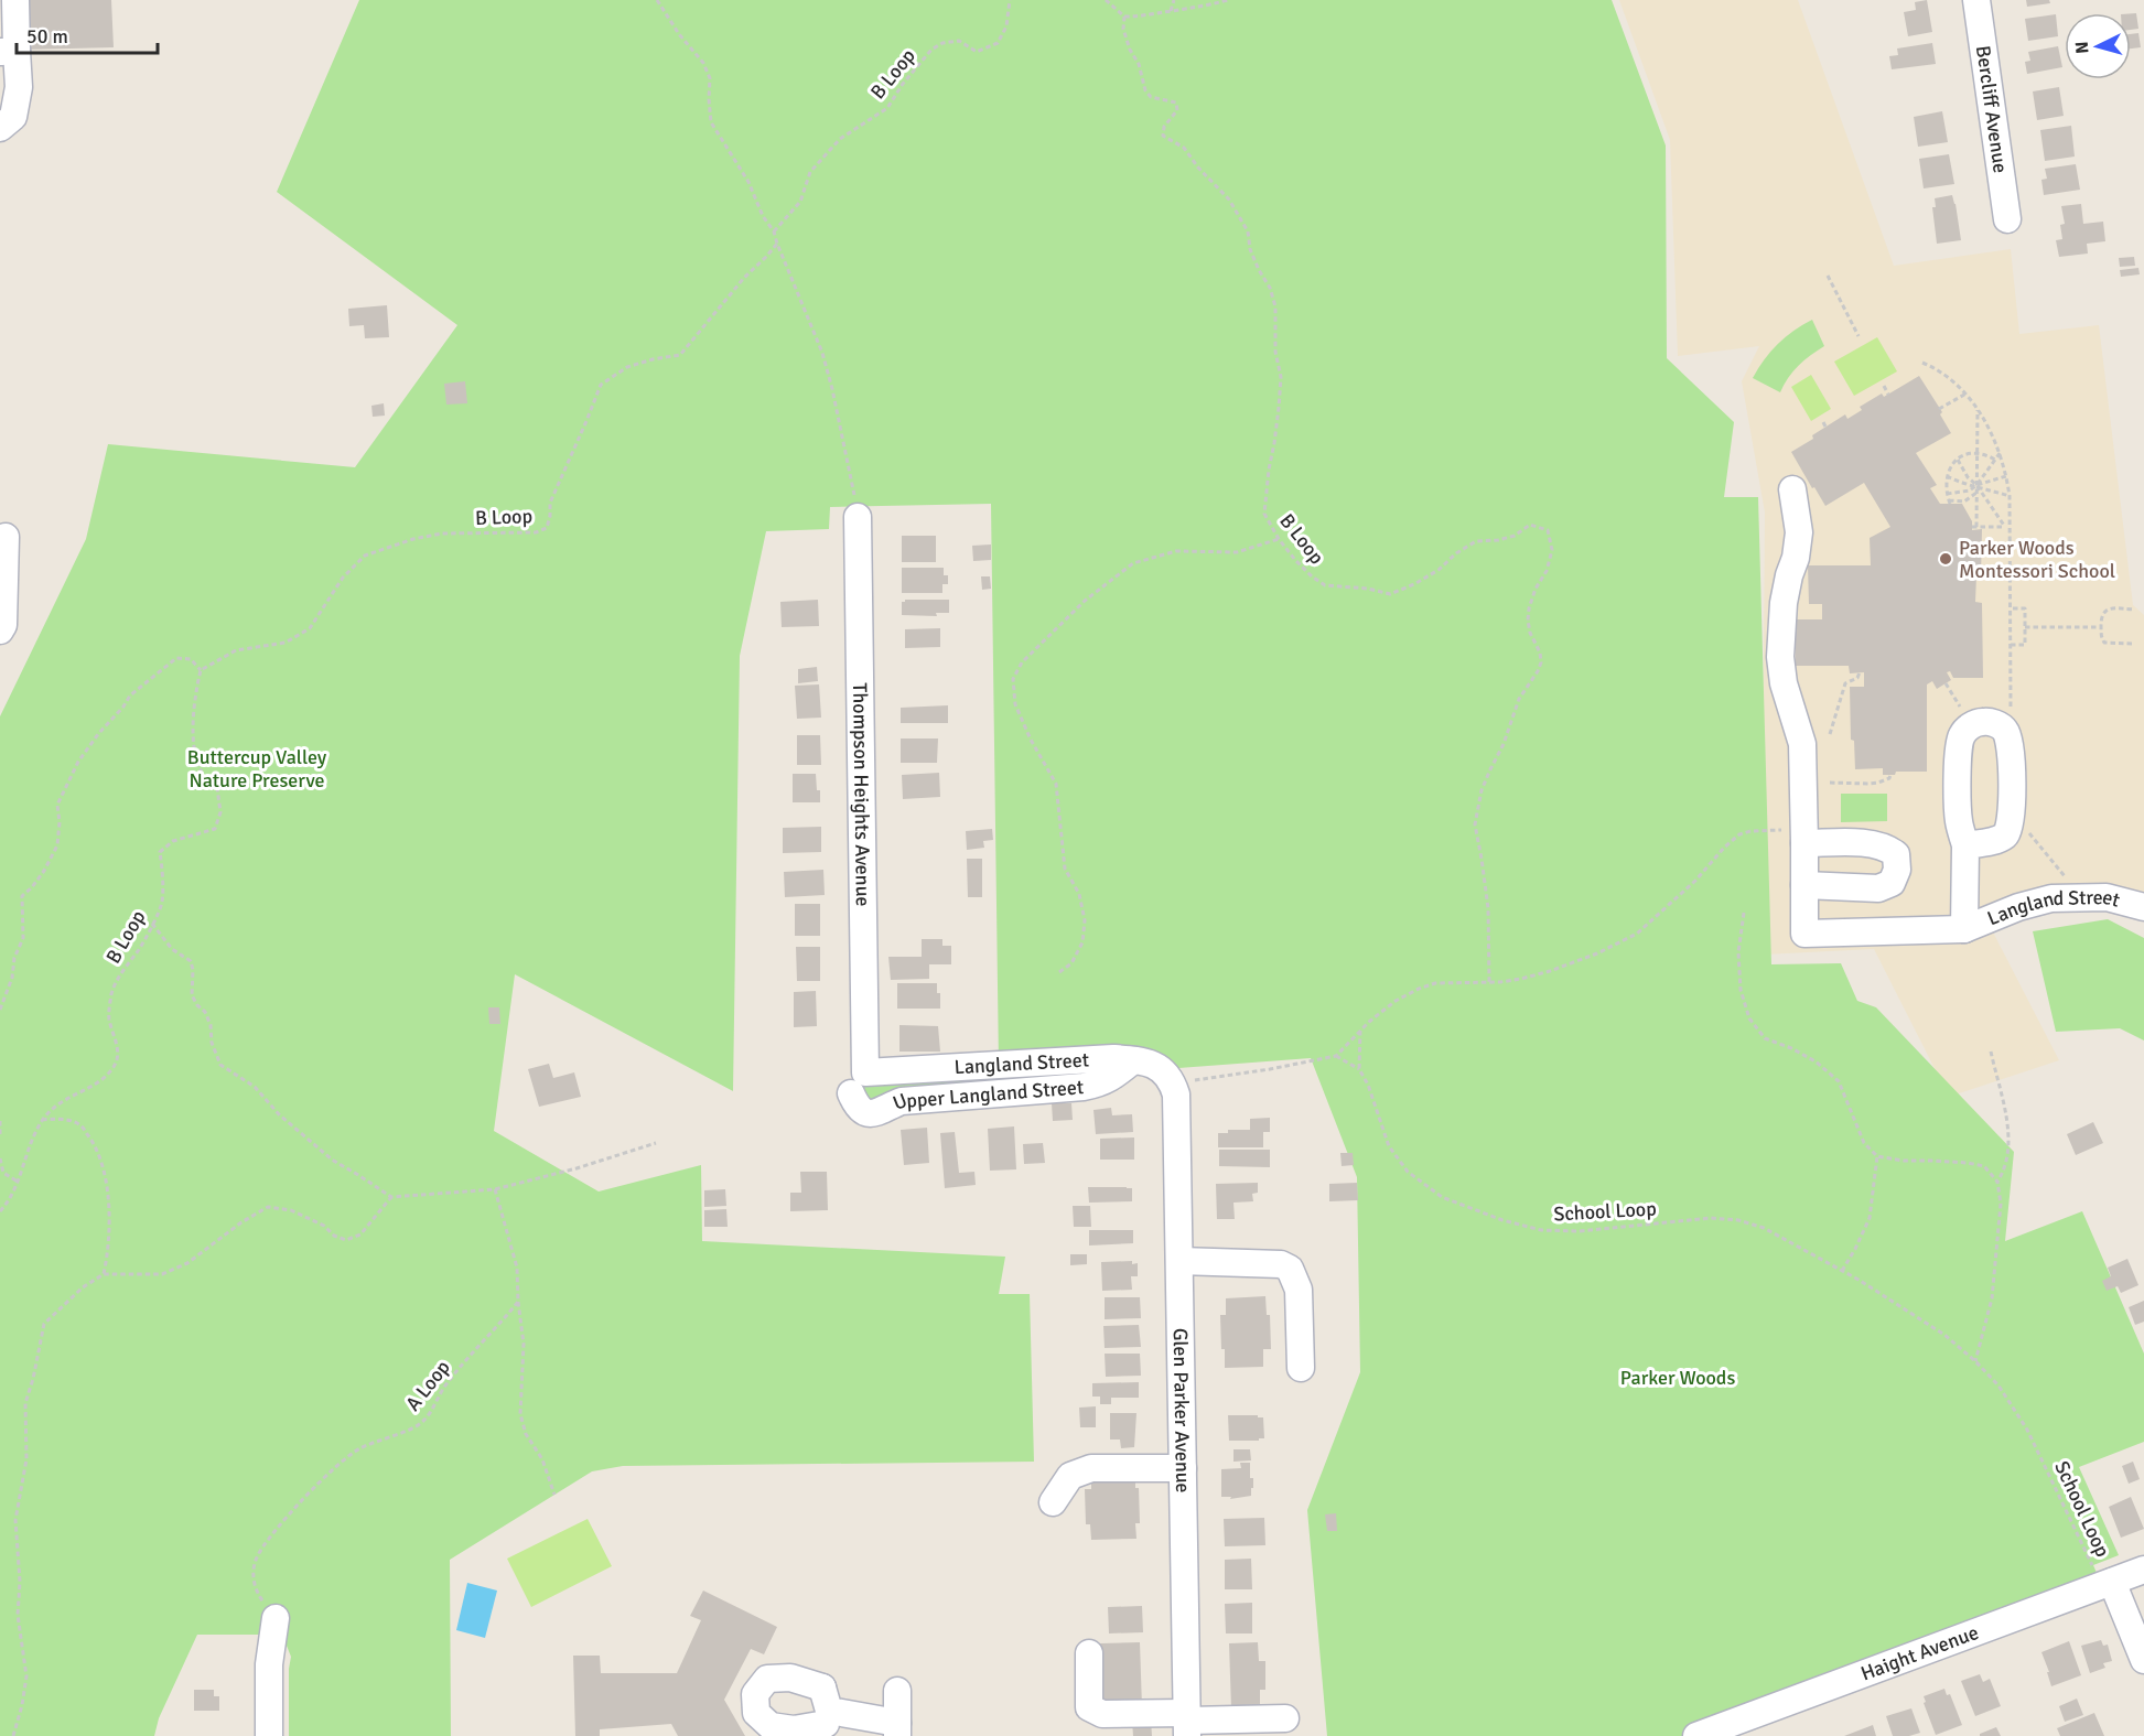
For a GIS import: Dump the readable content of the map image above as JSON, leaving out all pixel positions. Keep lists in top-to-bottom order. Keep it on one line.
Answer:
{"streets":{"street":["Bercliff Avenue","Thompson Heights Avenue","Langland Street","Upper Langland Street","Glen Parker Avenue","Haight Avenue"],"path":["B Loop","School Loop","A Loop"]},"crossings":[["Thompson Heights Avenue","Langland Street"],["Thompson Heights Avenue","Upper Langland Street"],["Langland Street","Upper Langland Street"],["Langland Street","Glen Parker Avenue"],["School Loop","Haight Avenue"]],"parks":["Buttercup Valley Nature Preserve","Parker Woods"],"places":["Parker Woods Montessori School"],"scale_bar":"50 m","north":"left"}
